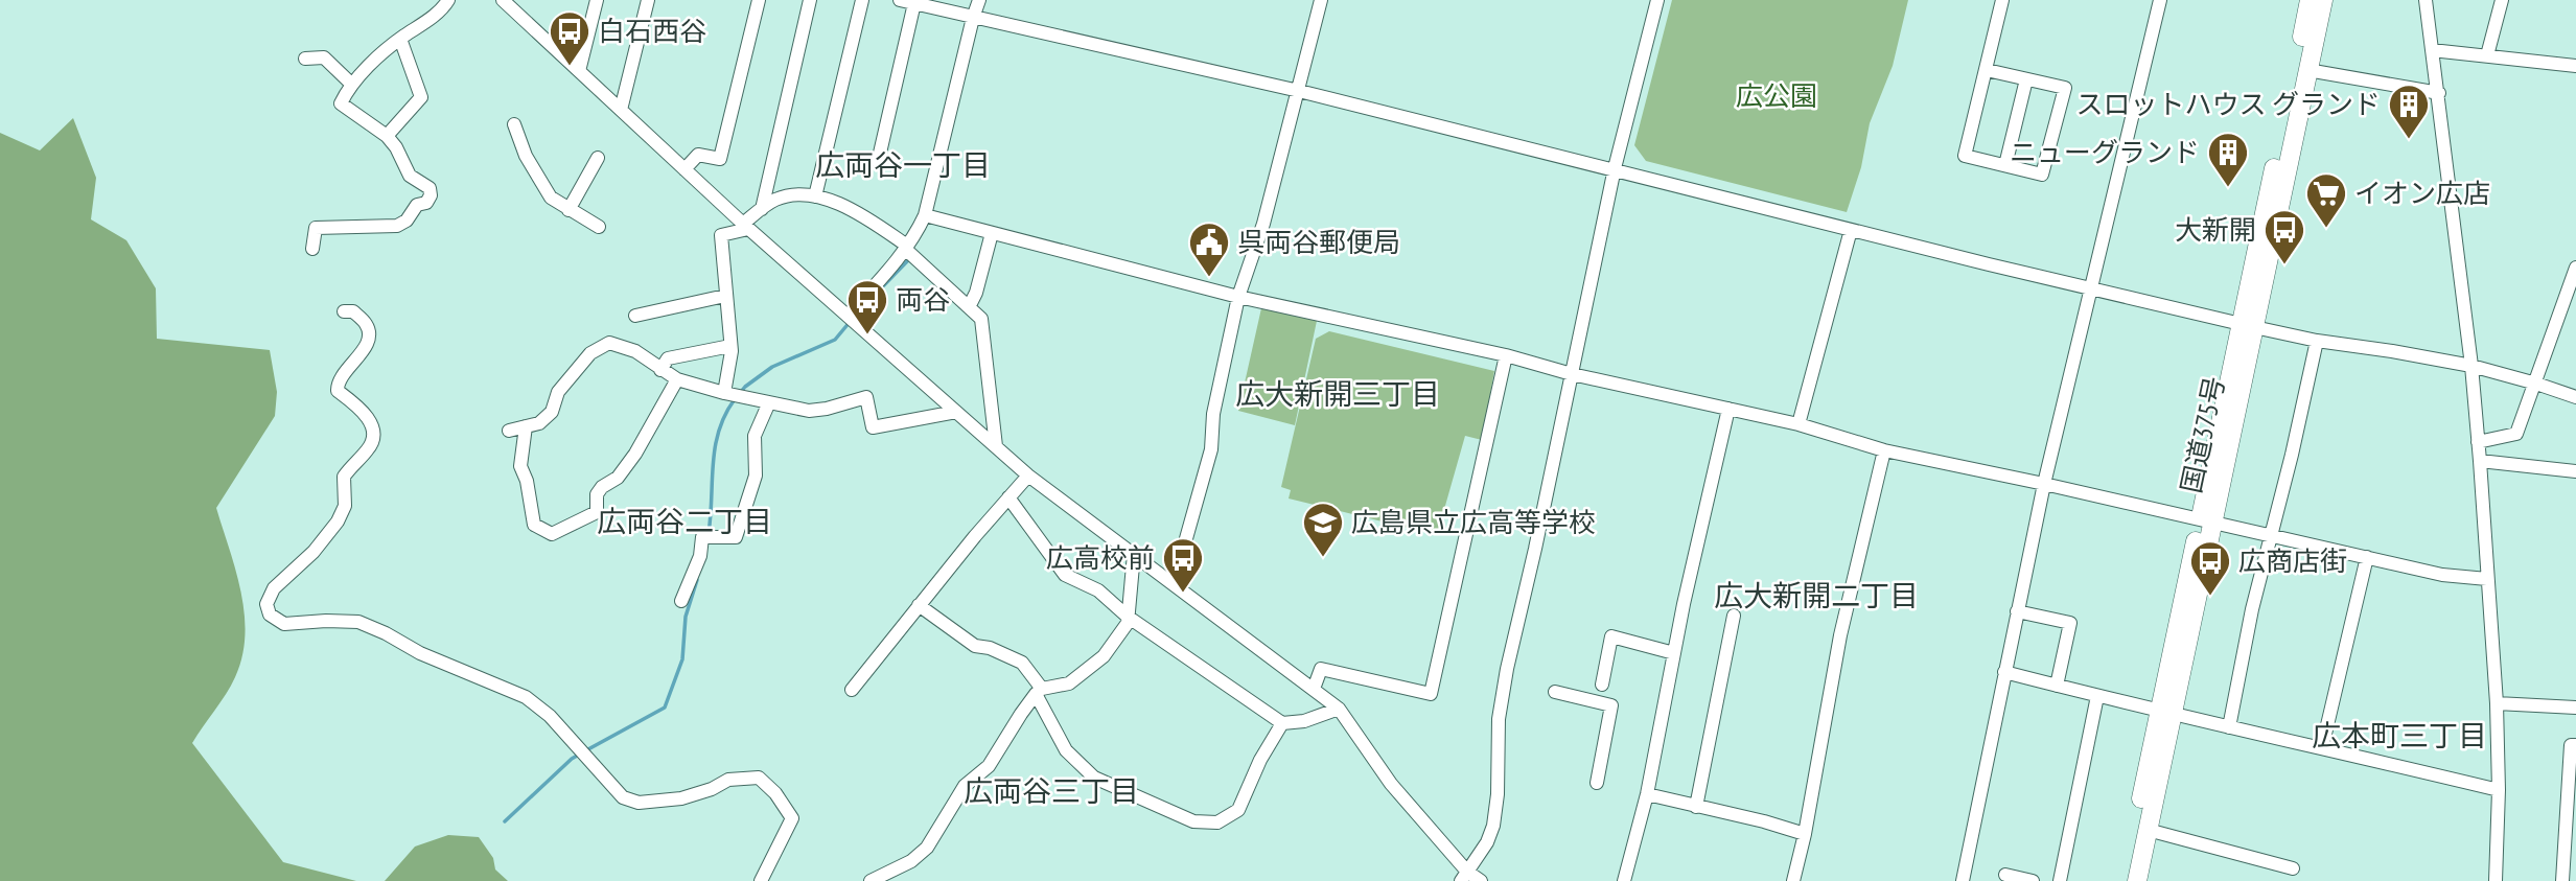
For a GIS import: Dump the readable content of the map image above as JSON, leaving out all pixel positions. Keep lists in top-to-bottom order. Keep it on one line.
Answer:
{"streets":{"highway":["国道375号"]},"districts":["広両谷一丁目","広大新開三丁目","広両谷二丁目","広大新開二丁目","広本町三丁目","広両谷三丁目"],"parks":["広公園"],"places":{"bus stop":["白石西谷","大新開","両谷","広高校前","広商店街"],"building":["スロットハウス グランド","ニューグランド"],"supermarket":["イオン広店"],"public building":["呉両谷郵便局"],"school or university":["広島県立広高等学校"]}}
